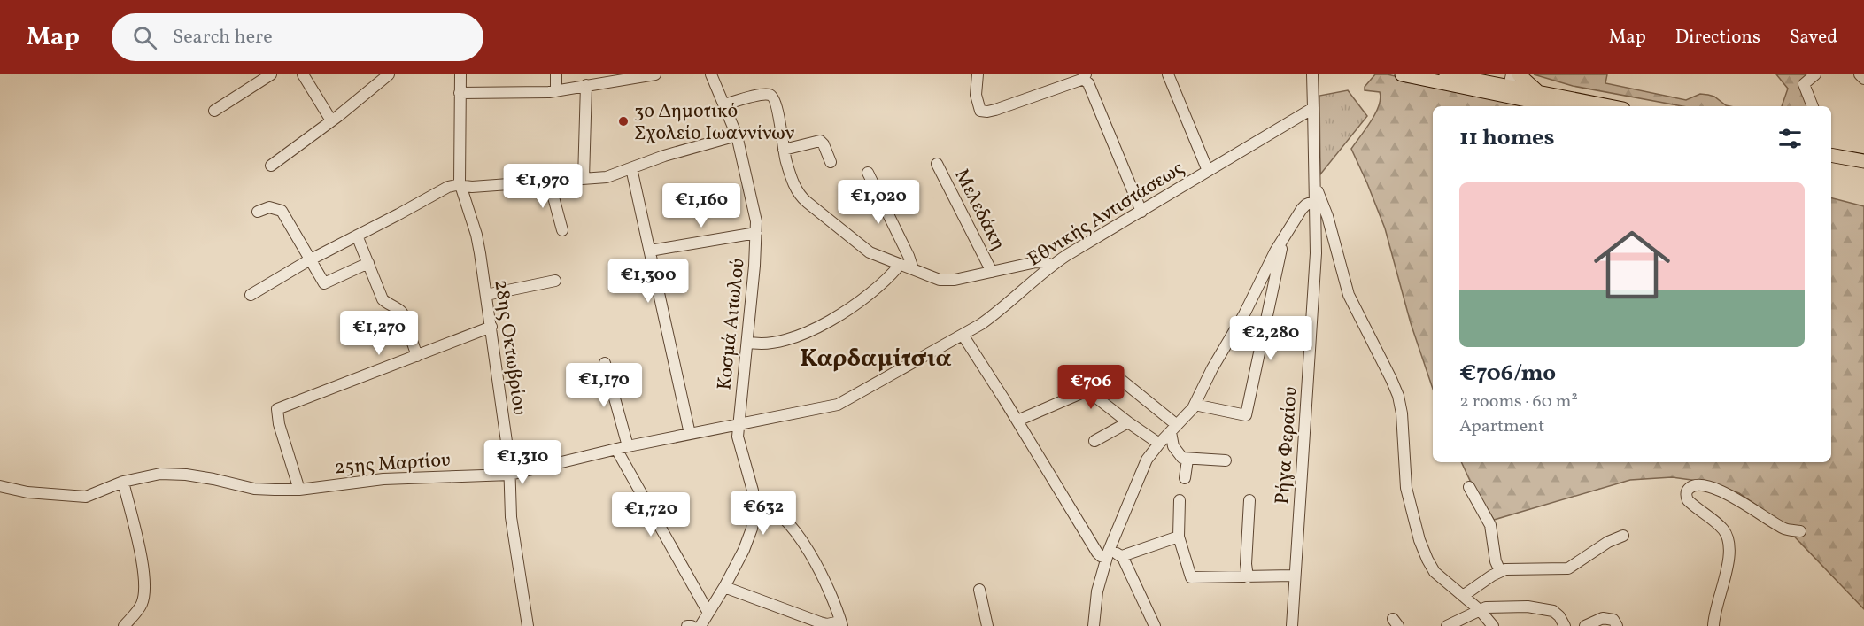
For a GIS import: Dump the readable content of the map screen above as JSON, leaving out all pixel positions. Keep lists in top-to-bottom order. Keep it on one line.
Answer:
{"streets":{"street":["Μελεδάκη","Εθνικής Αντιστάσεως","Κοσμά Αιτωλού","28ης Οκτωβρίου","Ρήγα Φεραίου","25ης Μαρτίου"]},"crossings":[["Εθνικής Αντιστάσεως","Κοσμά Αιτωλού"],["Εθνικής Αντιστάσεως","Ρήγα Φεραίου"],["Εθνικής Αντιστάσεως","25ης Μαρτίου"],["Κοσμά Αιτωλού","25ης Μαρτίου"],["28ης Οκτωβρίου","25ης Μαρτίου"]],"districts":["Καρδαμίτσια"],"places":["3ο Δημοτικό Σχολείο Ιωαννίνων"],"page":{"header":"Map","search":"Search here","nav":["Map","Directions","Saved"],"heading":"11 homes","price":["€1,970","€1,020","€1,160","€1,300","€1,270","€2,280","€1,170","€706","€1,310","€632","€1,720"],"list":[{"name":"€706/mo","note":"2 rooms · 60 m² · Apartment"}]}}
